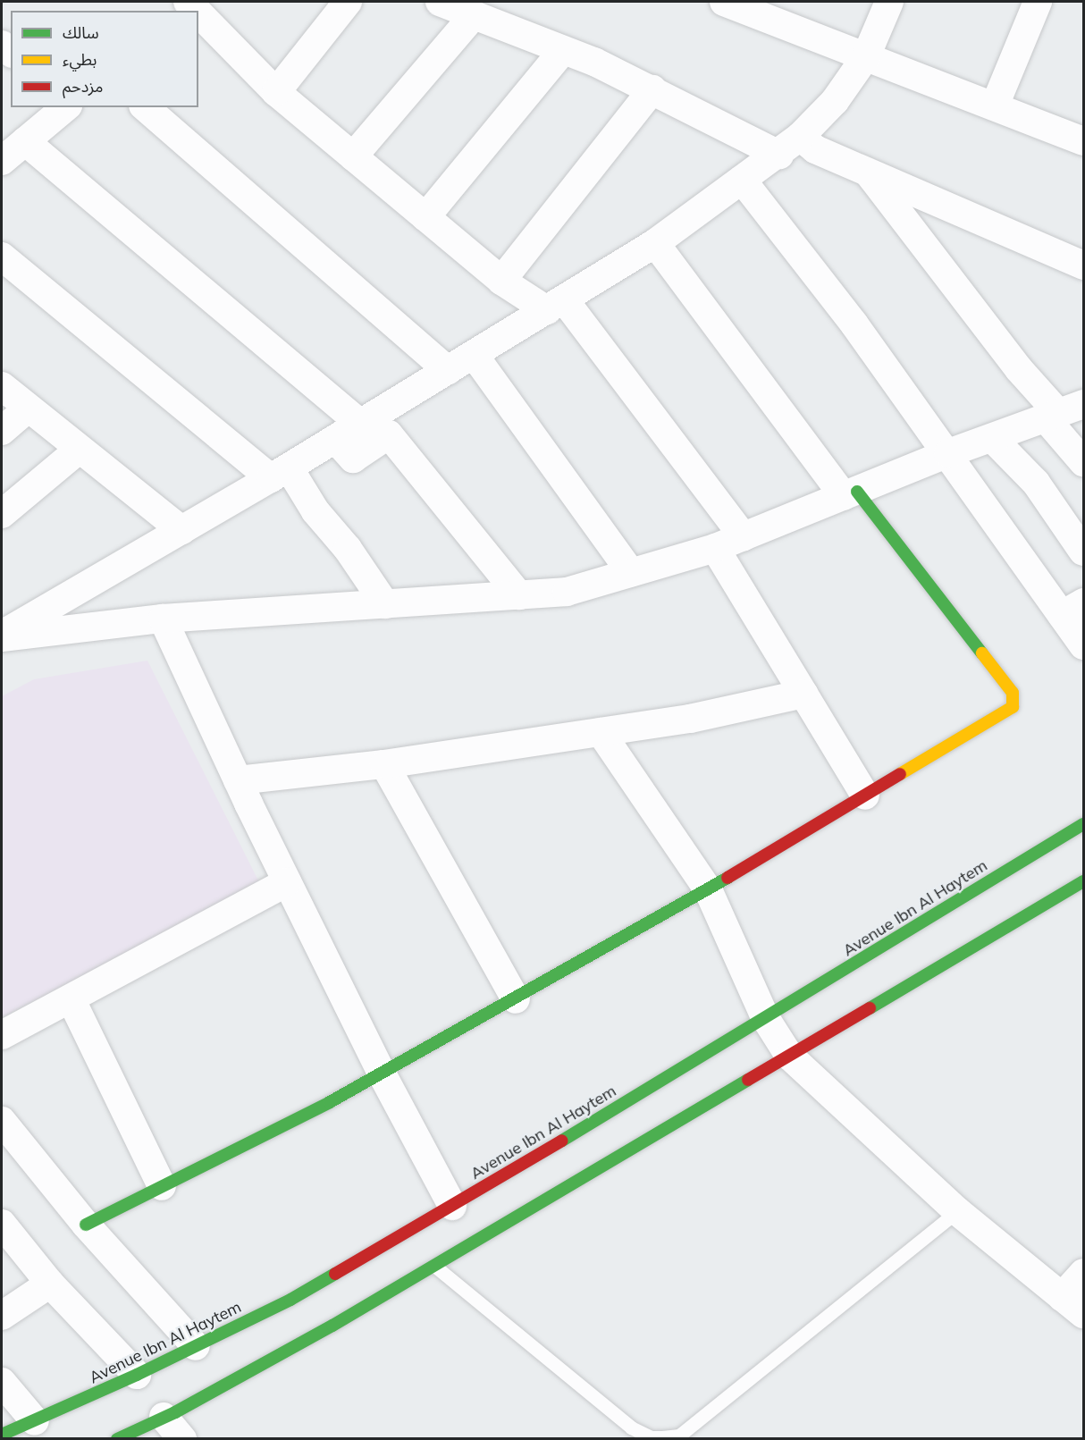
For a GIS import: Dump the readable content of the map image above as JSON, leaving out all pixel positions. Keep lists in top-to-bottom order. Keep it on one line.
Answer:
{"streets":{"street":["Avenue Ibn Al Haytem"]},"legend":["سالك","بطيء","مزدحم"]}
